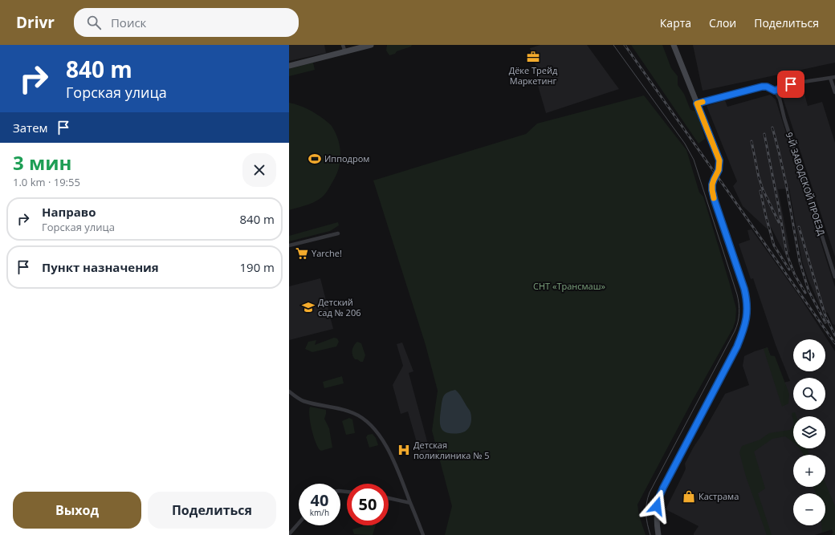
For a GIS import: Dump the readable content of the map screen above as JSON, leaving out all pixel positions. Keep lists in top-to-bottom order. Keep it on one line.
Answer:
{"streets":{"street":["9-Й ЗАВОДСКОЙ ПРОЕЗД"]},"parks":["СНТ «Трансмаш»"],"places":{"office":["Дёке Трейд Маркетинг"],"sports":["Ипподром"],"supermarket":["Yarche!"],"school or university":["Детский сад № 206"],"hospital":["Детская поликлиника № 5"],"shop":["Кастрама"]},"page":{"header":"Drivr","search":"Поиск","nav":["Карта","Слои","Поделиться"],"turn":["840 m","Горская улица"],"then":"Затем","heading":["3 мин","1.0 km · 19:55"],"list":[{"name":"Направо","note":"Горская улица","value":"840 m"},{"name":"Пункт назначения","value":"190 m"}],"map_buttons":["+","−"],"speed":"40 km/h","limit":"50","buttons":["Выход","Поделиться"]}}
